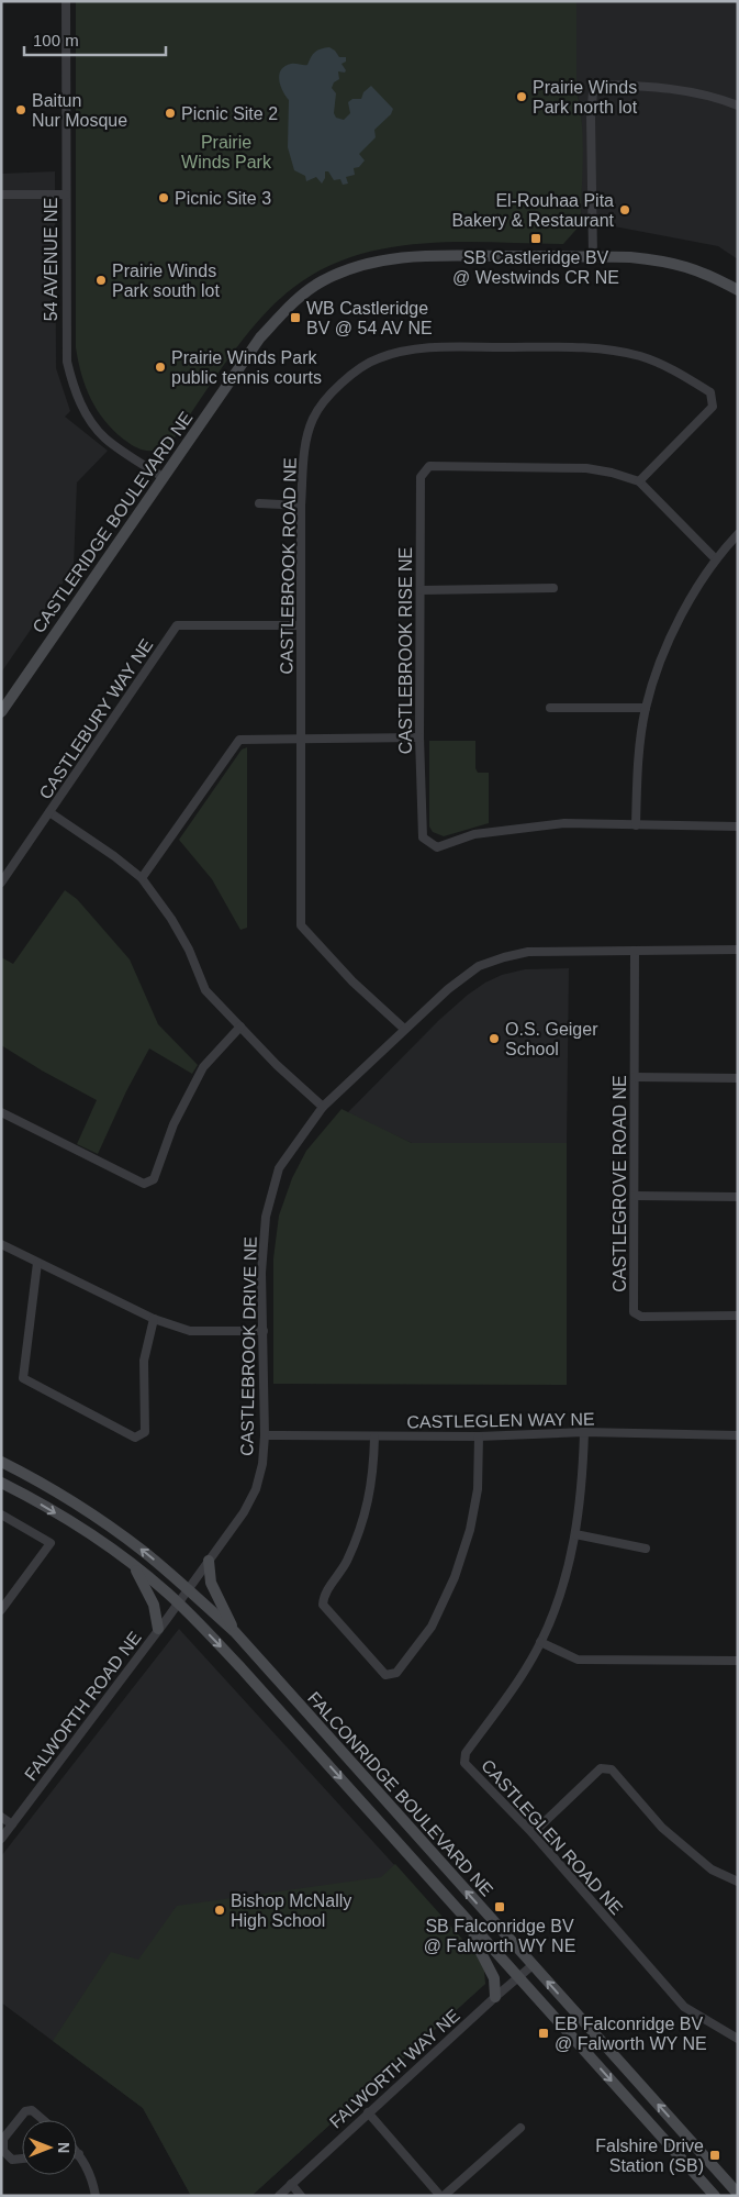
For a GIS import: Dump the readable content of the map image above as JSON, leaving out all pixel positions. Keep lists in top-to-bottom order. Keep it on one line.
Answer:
{"streets":{"main road":["CASTLERIDGE BOULEVARD NE","FALCONRIDGE BOULEVARD NE"],"street":["54 AVENUE NE","CASTLEBROOK ROAD NE","CASTLEBROOK RISE NE","CASTLEBURY WAY NE","CASTLEGROVE ROAD NE","CASTLEBROOK DRIVE NE","CASTLEGLEN WAY NE","FALWORTH ROAD NE","CASTLEGLEN ROAD NE","FALWORTH WAY NE"]},"crossings":[["54 AVENUE NE","CASTLERIDGE BOULEVARD NE"],["CASTLEBROOK ROAD NE","CASTLEBROOK RISE NE"],["CASTLEBROOK ROAD NE","CASTLEBURY WAY NE"],["CASTLEBROOK ROAD NE","CASTLEBROOK DRIVE NE"],["CASTLEBURY WAY NE","CASTLEBROOK DRIVE NE"],["CASTLEGROVE ROAD NE","CASTLEBROOK DRIVE NE"],["CASTLEBROOK DRIVE NE","CASTLEGLEN WAY NE"],["CASTLEBROOK DRIVE NE","FALWORTH ROAD NE"],["CASTLEBROOK DRIVE NE","FALCONRIDGE BOULEVARD NE"],["CASTLEGLEN WAY NE","CASTLEGLEN ROAD NE"],["FALWORTH ROAD NE","FALCONRIDGE BOULEVARD NE"],["FALCONRIDGE BOULEVARD NE","FALWORTH WAY NE"]],"parks":["Prairie Winds Park"],"places":{"other":["Prairie Winds Park north lot","Baitun Nur Mosque","Picnic Site 2","Picnic Site 3","El-Rouhaa Pita Bakery & Restaurant","Prairie Winds Park south lot","Prairie Winds Park public tennis courts","O.S. Geiger School","Bishop McNally High School"],"transit":["SB Castleridge BV @ Westwinds CR NE","WB Castleridge BV @ 54 AV NE","SB Falconridge BV @ Falworth WY NE","EB Falconridge BV @ Falworth WY NE","Falshire Drive Station (SB)"]},"scale_bar":"100 m","north":"right"}
